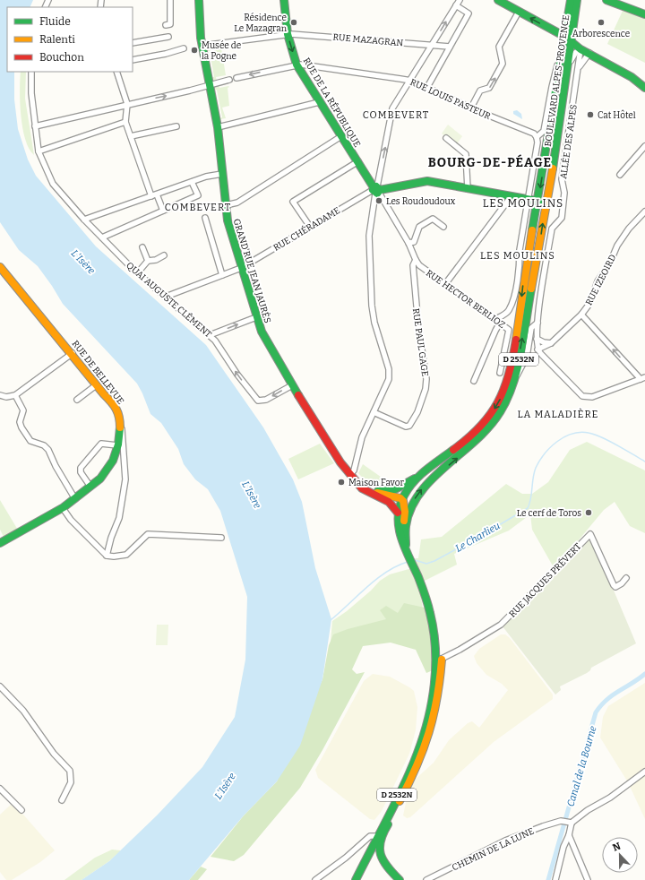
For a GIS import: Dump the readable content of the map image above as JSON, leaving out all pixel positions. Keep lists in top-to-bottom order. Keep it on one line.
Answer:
{"streets":{"main road":["BOULEVARD ALPES-PROVENCE","RUE DE LA RÉPUBLIQUE","GRAND'RUE JEAN JAURÈS","D 2532N","RUE DE BELLEVUE"],"street":["RUE MAZAGRAN","RUE LOUIS PASTEUR","ALLÉE DES ALPES","RUE CHÉRADAME","RUE IZEOIRD","RUE HECTOR BERLIOZ","QUAI AUGUSTE CLÉMENT","RUE PAUL GAGE","RUE JACQUES PRÉVERT","CHEMIN DE LA LUNE"]},"crossings":[["RUE MAZAGRAN","RUE DE LA RÉPUBLIQUE"],["RUE MAZAGRAN","GRAND'RUE JEAN JAURÈS"],["BOULEVARD ALPES-PROVENCE","ALLÉE DES ALPES"],["BOULEVARD ALPES-PROVENCE","D 2532N"],["RUE LOUIS PASTEUR","RUE DE LA RÉPUBLIQUE"],["RUE DE LA RÉPUBLIQUE","RUE CHÉRADAME"],["RUE DE LA RÉPUBLIQUE","RUE HECTOR BERLIOZ"],["RUE CHÉRADAME","GRAND'RUE JEAN JAURÈS"],["RUE CHÉRADAME","RUE HECTOR BERLIOZ"],["RUE CHÉRADAME","QUAI AUGUSTE CLÉMENT"],["GRAND'RUE JEAN JAURÈS","QUAI AUGUSTE CLÉMENT"],["RUE HECTOR BERLIOZ","RUE PAUL GAGE"],["D 2532N","RUE JACQUES PRÉVERT"]],"districts":["COMBEVERT","BOURG-DE-PÉAGE","LES MOULINS","COMBEVERT","LES MOULINS","LA MALADIÈRE"],"water":["L'Isère","Le Charlieu","Canal de la Bourne"],"places":["Résidence Le Mazagran","Arborescence","Musée de la Pogne","Cat Hôtel","Les Roudoudoux","Maison Favor","Le cerf de Toros"],"legend":["Fluide","Ralenti","Bouchon"],"north":"top"}
